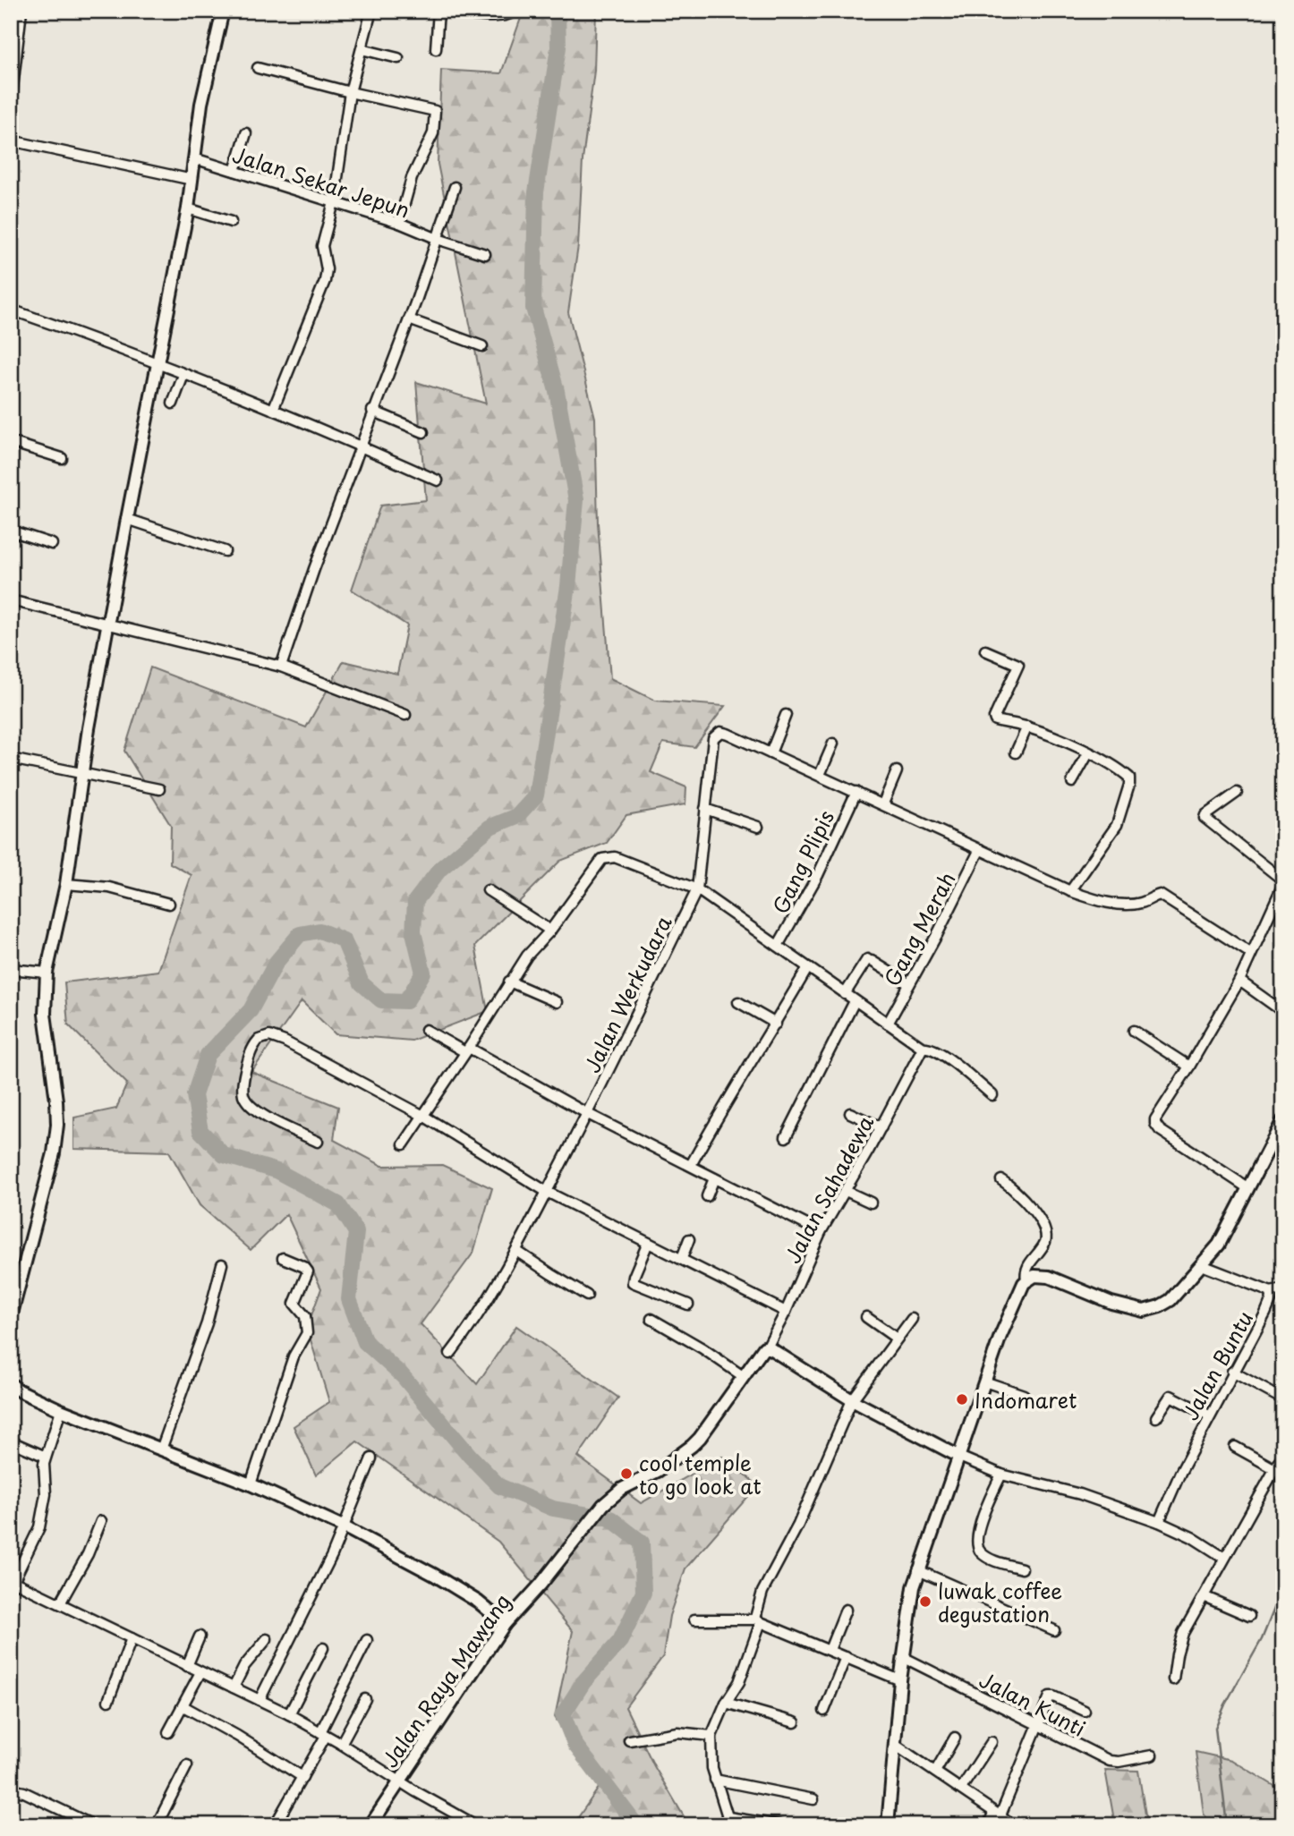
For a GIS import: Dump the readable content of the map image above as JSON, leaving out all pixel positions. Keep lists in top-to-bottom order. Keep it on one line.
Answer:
{"streets":{"main road":["Jalan Raya Mawang"],"street":["Jalan Sekar Jepun","Gang Plipis","Gang Merah","Jalan Werkudara","Jalan Sahadewa","Jalan Buntu","Jalan Kunti"]},"crossings":[["Jalan Sahadewa","Jalan Raya Mawang"]],"places":["Indomaret","cool temple to go look at","luwak coffee degustation"]}
